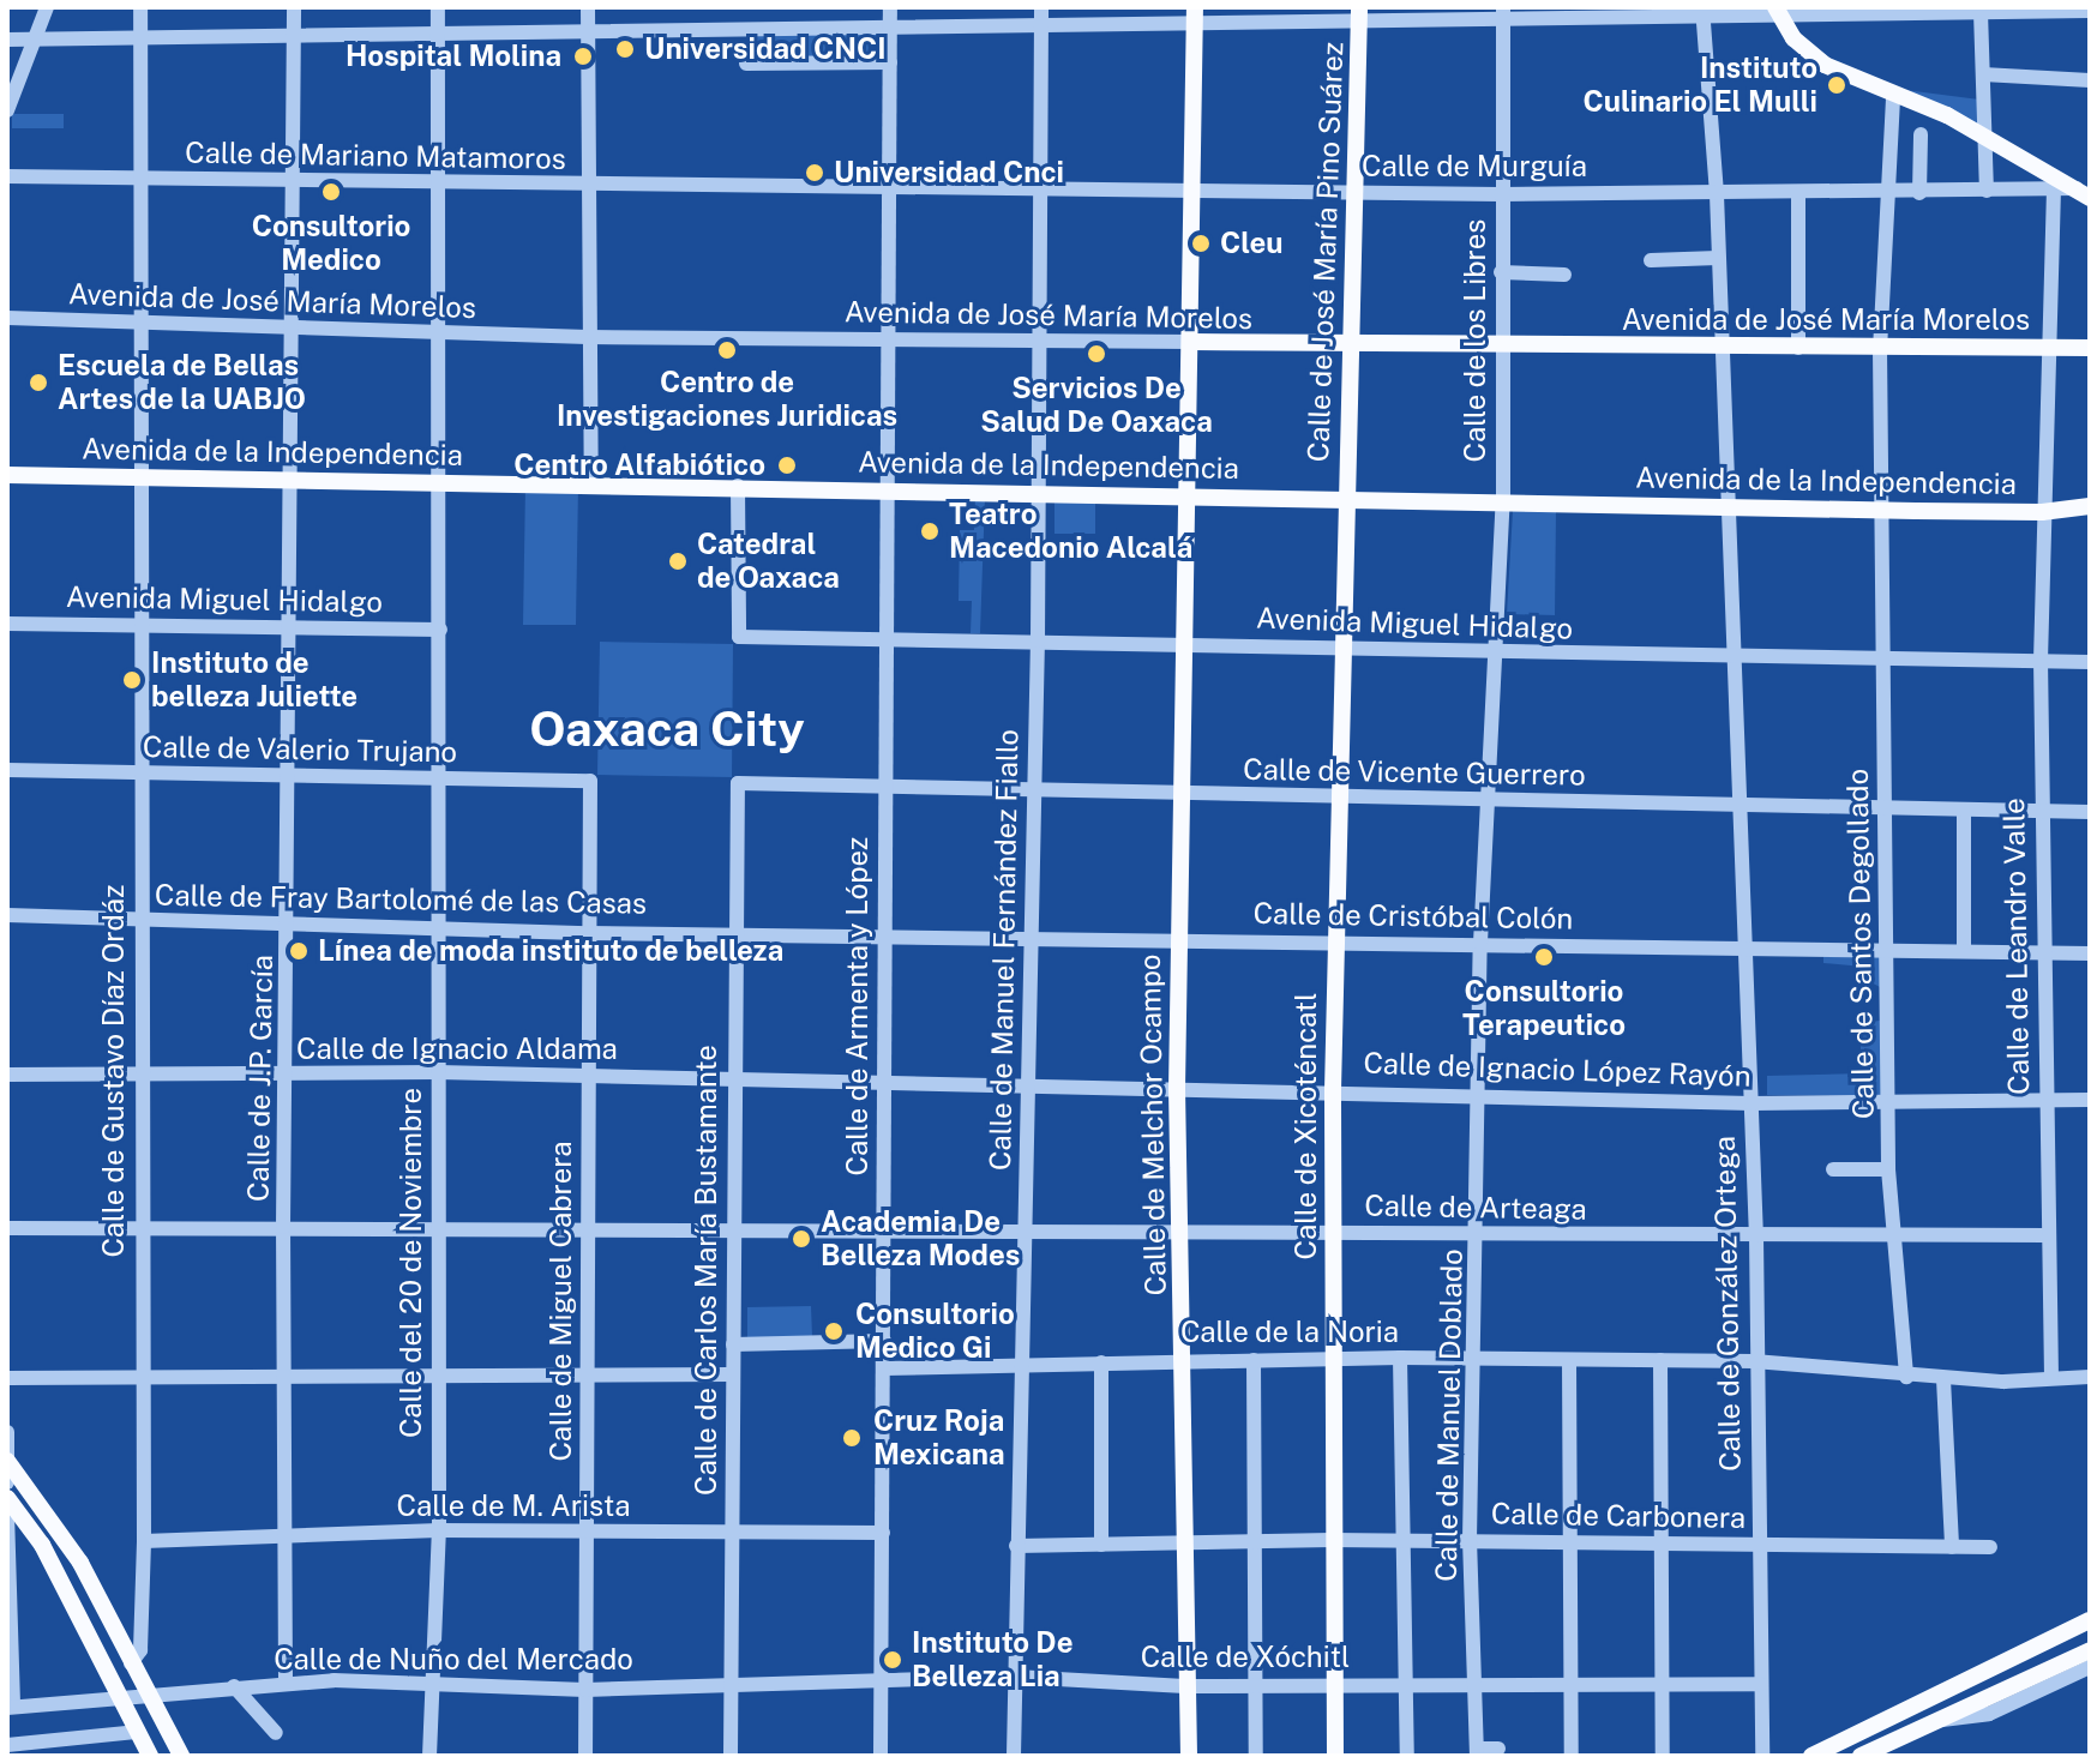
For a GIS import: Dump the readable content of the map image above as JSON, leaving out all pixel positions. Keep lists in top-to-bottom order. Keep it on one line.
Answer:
{"streets":{"main road":["Calle de José María Pino Suárez","Avenida de José María Morelos","Avenida de la Independencia","Calle de Melchor Ocampo","Calle de Xicoténcatl"],"street":["Calle de Mariano Matamoros","Calle de Murguía","Calle de los Libres","Avenida Miguel Hidalgo","Calle de Valerio Trujano","Calle de Vicente Guerrero","Calle de Fray Bartolomé de las Casas","Calle de Cristóbal Colón","Calle de Santos Degollado","Calle de Leandro Valle","Calle de Manuel Fernández Fiallo","Calle de Armenta y López","Calle de Ignacio Aldama","Calle de Ignacio López Rayón","Calle de Gustavo Díaz Ordáz","Calle de J.P. García","Calle de Arteaga","Calle del 20 de Noviembre","Calle de Carlos María Bustamante","Calle de Miguel Cabrera","Calle de González Ortega","Calle de la Noria","Calle de Manuel Doblado","Calle de M. Arista","Calle de Carbonera","Calle de Xóchitl","Calle de Nuño del Mercado"]},"crossings":[["Calle de Mariano Matamoros","Calle de Murguía"],["Calle de Mariano Matamoros","Calle de Gustavo Díaz Ordáz"],["Calle de Mariano Matamoros","Calle de J.P. García"],["Calle de Mariano Matamoros","Calle del 20 de Noviembre"],["Calle de Murguía","Calle de José María Pino Suárez"],["Calle de Murguía","Calle de los Libres"],["Calle de Murguía","Calle de Santos Degollado"],["Calle de Murguía","Calle de Leandro Valle"],["Calle de Murguía","Calle de Manuel Fernández Fiallo"],["Calle de Murguía","Calle de Armenta y López"],["Calle de Murguía","Calle de Melchor Ocampo"],["Calle de Murguía","Calle de González Ortega"],["Calle de José María Pino Suárez","Avenida de José María Morelos"],["Calle de José María Pino Suárez","Avenida de la Independencia"],["Calle de José María Pino Suárez","Calle de Xicoténcatl"],["Avenida de José María Morelos","Calle de los Libres"],["Avenida de José María Morelos","Calle de Santos Degollado"],["Avenida de José María Morelos","Calle de Leandro Valle"],["Avenida de José María Morelos","Calle de Manuel Fernández Fiallo"],["Avenida de José María Morelos","Calle de Armenta y López"],["Avenida de José María Morelos","Calle de Gustavo Díaz Ordáz"],["Avenida de José María Morelos","Calle de J.P. García"],["Avenida de José María Morelos","Calle de Melchor Ocampo"],["Avenida de José María Morelos","Calle del 20 de Noviembre"],["Avenida de José María Morelos","Calle de González Ortega"],["Calle de los Libres","Avenida de la Independencia"],["Calle de los Libres","Calle de Manuel Doblado"],["Avenida de la Independencia","Avenida Miguel Hidalgo"],["Avenida de la Independencia","Calle de Santos Degollado"],["Avenida de la Independencia","Calle de Leandro Valle"],["Avenida de la Independencia","Calle de Manuel Fernández Fiallo"],["Avenida de la Independencia","Calle de Armenta y López"],["Avenida de la Independencia","Calle de Gustavo Díaz Ordáz"],["Avenida de la Independencia","Calle de J.P. García"],["Avenida de la Independencia","Calle de Melchor Ocampo"],["Avenida de la Independencia","Calle de Xicoténcatl"],["Avenida de la Independencia","Calle del 20 de Noviembre"],["Avenida de la Independencia","Calle de González Ortega"],["Avenida de la Independencia","Calle de Manuel Doblado"],["Avenida Miguel Hidalgo","Calle de Santos Degollado"],["Avenida Miguel Hidalgo","Calle de Leandro Valle"],["Avenida Miguel Hidalgo","Calle de Manuel Fernández Fiallo"],["Avenida Miguel Hidalgo","Calle de Armenta y López"],["Avenida Miguel Hidalgo","Calle de Gustavo Díaz Ordáz"],["Avenida Miguel Hidalgo","Calle de J.P. García"],["Avenida Miguel Hidalgo","Calle de Melchor Ocampo"],["Avenida Miguel Hidalgo","Calle de Xicoténcatl"],["Avenida Miguel Hidalgo","Calle del 20 de Noviembre"],["Avenida Miguel Hidalgo","Calle de González Ortega"],["Avenida Miguel Hidalgo","Calle de Manuel Doblado"],["Calle de Valerio Trujano","Calle de Gustavo Díaz Ordáz"],["Calle de Valerio Trujano","Calle de J.P. García"],["Calle de Valerio Trujano","Calle del 20 de Noviembre"],["Calle de Valerio Trujano","Calle de Miguel Cabrera"],["Calle de Vicente Guerrero","Calle de Santos Degollado"],["Calle de Vicente Guerrero","Calle de Leandro Valle"],["Calle de Vicente Guerrero","Calle de Manuel Fernández Fiallo"],["Calle de Vicente Guerrero","Calle de Armenta y López"],["Calle de Vicente Guerrero","Calle de Melchor Ocampo"],["Calle de Vicente Guerrero","Calle de Xicoténcatl"],["Calle de Vicente Guerrero","Calle de Carlos María Bustamante"],["Calle de Vicente Guerrero","Calle de González Ortega"],["Calle de Vicente Guerrero","Calle de Manuel Doblado"],["Calle de Fray Bartolomé de las Casas","Calle de Cristóbal Colón"],["Calle de Fray Bartolomé de las Casas","Calle de Gustavo Díaz Ordáz"],["Calle de Fray Bartolomé de las Casas","Calle de J.P. García"],["Calle de Fray Bartolomé de las Casas","Calle del 20 de Noviembre"],["Calle de Fray Bartolomé de las Casas","Calle de Carlos María Bustamante"],["Calle de Fray Bartolomé de las Casas","Calle de Miguel Cabrera"],["Calle de Cristóbal Colón","Calle de Santos Degollado"],["Calle de Cristóbal Colón","Calle de Leandro Valle"],["Calle de Cristóbal Colón","Calle de Manuel Fernández Fiallo"],["Calle de Cristóbal Colón","Calle de Armenta y López"],["Calle de Cristóbal Colón","Calle de Melchor Ocampo"],["Calle de Cristóbal Colón","Calle de Xicoténcatl"],["Calle de Cristóbal Colón","Calle de Carlos María Bustamante"],["Calle de Cristóbal Colón","Calle de González Ortega"],["Calle de Cristóbal Colón","Calle de Manuel Doblado"],["Calle de Santos Degollado","Calle de Ignacio López Rayón"],["Calle de Santos Degollado","Calle de Arteaga"],["Calle de Santos Degollado","Calle de la Noria"],["Calle de Leandro Valle","Calle de Ignacio López Rayón"],["Calle de Leandro Valle","Calle de Arteaga"],["Calle de Leandro Valle","Calle de la Noria"],["Calle de Manuel Fernández Fiallo","Calle de Ignacio López Rayón"],["Calle de Manuel Fernández Fiallo","Calle de Arteaga"],["Calle de Manuel Fernández Fiallo","Calle de la Noria"],["Calle de Manuel Fernández Fiallo","Calle de Carbonera"],["Calle de Manuel Fernández Fiallo","Calle de Xóchitl"],["Calle de Armenta y López","Calle de Ignacio López Rayón"],["Calle de Armenta y López","Calle de Arteaga"],["Calle de Armenta y López","Calle de la Noria"],["Calle de Armenta y López","Calle de M. Arista"],["Calle de Armenta y López","Calle de Xóchitl"],["Calle de Ignacio Aldama","Calle de Ignacio López Rayón"],["Calle de Ignacio Aldama","Calle de Gustavo Díaz Ordáz"],["Calle de Ignacio Aldama","Calle de J.P. García"],["Calle de Ignacio Aldama","Calle del 20 de Noviembre"],["Calle de Ignacio Aldama","Calle de Carlos María Bustamante"],["Calle de Ignacio Aldama","Calle de Miguel Cabrera"],["Calle de Ignacio López Rayón","Calle de Melchor Ocampo"],["Calle de Ignacio López Rayón","Calle de Xicoténcatl"],["Calle de Ignacio López Rayón","Calle de Carlos María Bustamante"],["Calle de Ignacio López Rayón","Calle de González Ortega"],["Calle de Ignacio López Rayón","Calle de Manuel Doblado"],["Calle de Gustavo Díaz Ordáz","Calle de Arteaga"],["Calle de Gustavo Díaz Ordáz","Calle de M. Arista"],["Calle de J.P. García","Calle de Arteaga"],["Calle de J.P. García","Calle de M. Arista"],["Calle de J.P. García","Calle de Nuño del Mercado"],["Calle de Melchor Ocampo","Calle de Arteaga"],["Calle de Melchor Ocampo","Calle de la Noria"],["Calle de Melchor Ocampo","Calle de Carbonera"],["Calle de Melchor Ocampo","Calle de Xóchitl"],["Calle de Xicoténcatl","Calle de Arteaga"],["Calle de Xicoténcatl","Calle de la Noria"],["Calle de Xicoténcatl","Calle de Carbonera"],["Calle de Xicoténcatl","Calle de Xóchitl"],["Calle de Arteaga","Calle del 20 de Noviembre"],["Calle de Arteaga","Calle de Carlos María Bustamante"],["Calle de Arteaga","Calle de Miguel Cabrera"],["Calle de Arteaga","Calle de González Ortega"],["Calle de Arteaga","Calle de Manuel Doblado"],["Calle del 20 de Noviembre","Calle de M. Arista"],["Calle del 20 de Noviembre","Calle de Nuño del Mercado"],["Calle de Carlos María Bustamante","Calle de M. Arista"],["Calle de Carlos María Bustamante","Calle de Xóchitl"],["Calle de Carlos María Bustamante","Calle de Nuño del Mercado"],["Calle de Miguel Cabrera","Calle de M. Arista"],["Calle de Miguel Cabrera","Calle de Nuño del Mercado"],["Calle de González Ortega","Calle de la Noria"],["Calle de González Ortega","Calle de Carbonera"],["Calle de González Ortega","Calle de Xóchitl"],["Calle de la Noria","Calle de Manuel Doblado"],["Calle de Manuel Doblado","Calle de Carbonera"],["Calle de Manuel Doblado","Calle de Xóchitl"],["Calle de Xóchitl","Calle de Nuño del Mercado"]],"districts":["Oaxaca City"],"places":["Universidad CNCI","Hospital Molina","Instituto Culinario El Mulli","Universidad Cnci","Consultorio Medico","Cleu","Centro de Investigaciones Juridicas","Servicios De Salud De Oaxaca","Escuela de Bellas Artes de la UABJO","Centro Alfabiótico","Teatro Macedonio Alcalá","Catedral de Oaxaca","Instituto de belleza Juliette","Línea de moda instituto de belleza","Consultorio Terapeutico","Academia De Belleza Modes","Consultorio Medico Gi","Cruz Roja Mexicana","Instituto De Belleza Lia"]}
